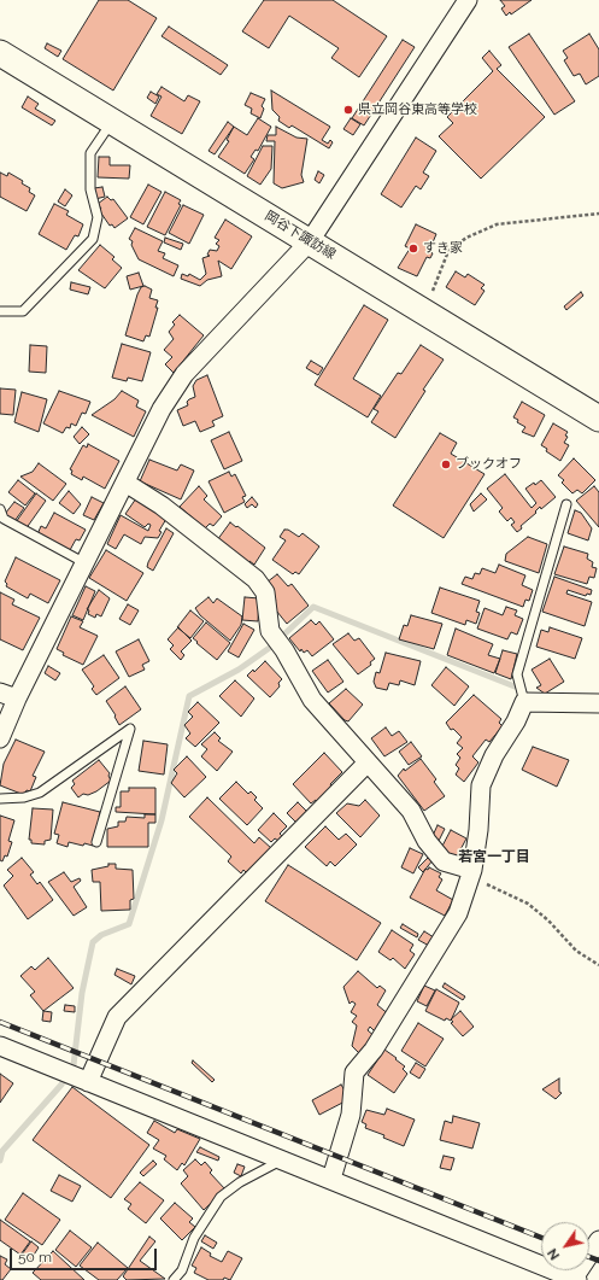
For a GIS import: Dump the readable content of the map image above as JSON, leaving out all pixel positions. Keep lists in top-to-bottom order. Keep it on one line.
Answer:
{"streets":{"main road":["岡谷下諏訪線"]},"districts":["若宮一丁目"],"places":["県立岡谷東高等学校","すき家","ブックオフ"],"scale_bar":"50 m","north":"bottom left"}
